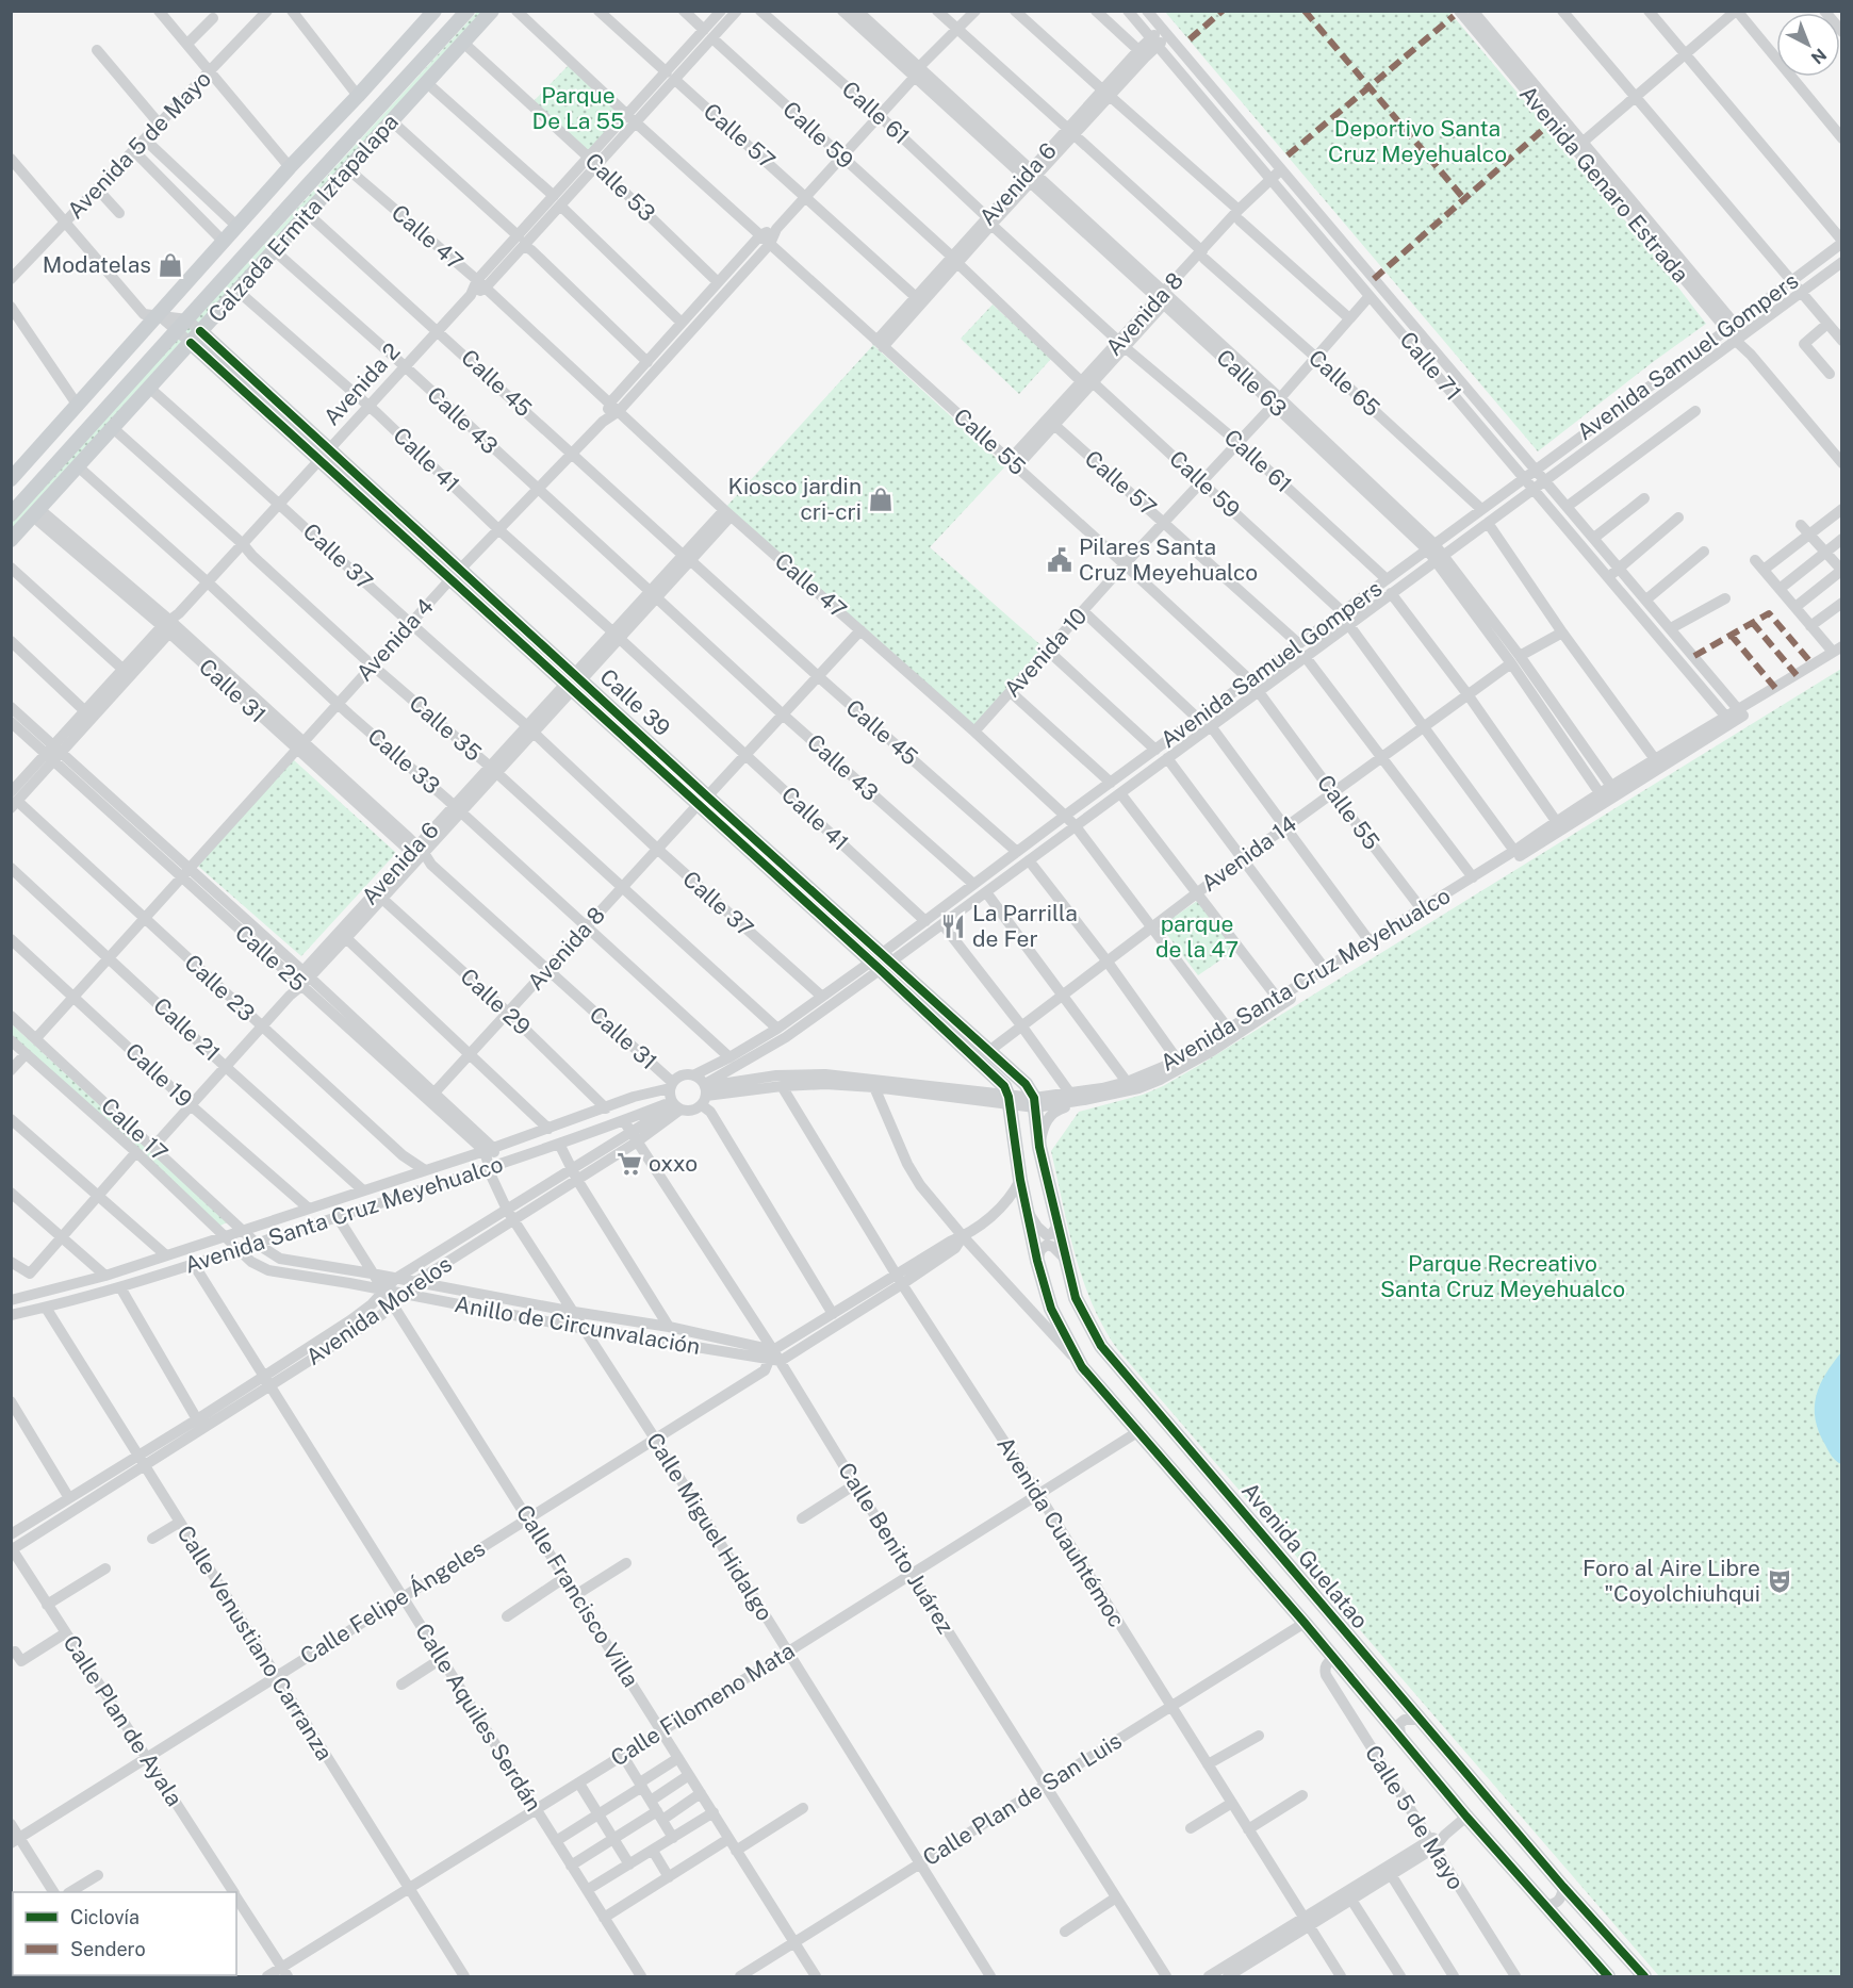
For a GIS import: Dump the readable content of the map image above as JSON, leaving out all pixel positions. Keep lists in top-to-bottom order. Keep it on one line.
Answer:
{"streets":{"main road":["Calzada Ermita Iztapalapa","Calle 39","Avenida Guelatao"],"street":["Calle 61","Calle 59","Calle 57","Avenida 5 de Mayo","Avenida 6","Avenida Genaro Estrada","Calle 53","Calle 47","Avenida 8","Avenida Samuel Gompers","Calle 71","Calle 45","Calle 63","Calle 65","Avenida 2","Calle 43","Calle 55","Calle 41","Calle 37","Avenida 4","Avenida 10","Calle 31","Calle 35","Calle 33","Avenida 14","Calle 25","Avenida Santa Cruz Meyehualco","Calle 23","Calle 29","Calle 21","Calle 19","Calle 17","Avenida Morelos","Anillo de Circunvalación","Calle Miguel Hidalgo","Avenida Cuauhtémoc","Calle Benito Juárez","Calle Francisco Villa","Calle Felipe Ángeles","Calle Venustiano Carranza","Calle Filomeno Mata","Calle Aquiles Serdán","Calle Plan de Ayala","Calle Plan de San Luis","Calle 5 de Mayo"]},"crossings":[["Calle 61","Avenida 6"],["Calle 61","Avenida 8"],["Calle 61","Avenida Samuel Gompers"],["Calle 61","Avenida 4"],["Calle 61","Avenida 10"],["Calle 59","Avenida 6"],["Calle 59","Avenida 8"],["Calle 59","Avenida Samuel Gompers"],["Calle 59","Avenida 2"],["Calle 59","Avenida 4"],["Calle 59","Avenida 10"],["Calle 57","Avenida 6"],["Calle 57","Avenida 8"],["Calle 57","Avenida Samuel Gompers"],["Calle 57","Avenida 2"],["Calle 57","Avenida 4"],["Calle 57","Avenida 10"],["Avenida 6","Calle 47"],["Avenida 6","Calle 71"],["Avenida 6","Calle 45"],["Avenida 6","Calle 63"],["Avenida 6","Calle 65"],["Avenida 6","Calle 43"],["Avenida 6","Calle 55"],["Avenida 6","Calle 41"],["Avenida 6","Calle 37"],["Avenida 6","Calle 31"],["Avenida 6","Calle 39"],["Avenida 6","Calle 35"],["Avenida 6","Calle 33"],["Avenida 6","Calle 25"],["Avenida 6","Calle 23"],["Avenida 6","Calle 29"],["Avenida 6","Calle 21"],["Avenida 6","Calle 19"],["Avenida 6","Calle 17"],["Avenida Genaro Estrada","Avenida Samuel Gompers"],["Calle 53","Calzada Ermita Iztapalapa"],["Calle 53","Avenida 2"],["Calle 53","Avenida 4"],["Calzada Ermita Iztapalapa","Calle 47"],["Calzada Ermita Iztapalapa","Calle 45"],["Calzada Ermita Iztapalapa","Calle 43"],["Calzada Ermita Iztapalapa","Calle 41"],["Calzada Ermita Iztapalapa","Calle 37"],["Calzada Ermita Iztapalapa","Calle 31"],["Calzada Ermita Iztapalapa","Calle 39"],["Calzada Ermita Iztapalapa","Calle 35"],["Calzada Ermita Iztapalapa","Calle 33"],["Calle 47","Avenida 8"],["Calle 47","Avenida Samuel Gompers"],["Calle 47","Avenida 2"],["Calle 47","Avenida 4"],["Calle 47","Avenida 10"],["Calle 47","Avenida 14"],["Calle 47","Avenida Santa Cruz Meyehualco"],["Avenida 8","Calle 71"],["Avenida 8","Calle 45"],["Avenida 8","Calle 63"],["Avenida 8","Calle 65"],["Avenida 8","Calle 43"],["Avenida 8","Calle 55"],["Avenida 8","Calle 41"],["Avenida 8","Calle 37"],["Avenida 8","Calle 31"],["Avenida 8","Calle 39"],["Avenida 8","Calle 35"],["Avenida 8","Calle 33"],["Avenida 8","Calle 25"],["Avenida 8","Calle 29"],["Avenida Samuel Gompers","Calle 71"],["Avenida Samuel Gompers","Calle 45"],["Avenida Samuel Gompers","Calle 63"],["Avenida Samuel Gompers","Calle 65"],["Avenida Samuel Gompers","Calle 43"],["Avenida Samuel Gompers","Calle 55"],["Avenida Samuel Gompers","Calle 41"],["Avenida Samuel Gompers","Calle 37"],["Avenida Samuel Gompers","Calle 31"],["Avenida Samuel Gompers","Calle 39"],["Avenida Samuel Gompers","Calle 35"],["Avenida Samuel Gompers","Calle 33"],["Avenida Samuel Gompers","Avenida Santa Cruz Meyehualco"],["Avenida Samuel Gompers","Avenida Morelos"],["Calle 71","Avenida 10"],["Calle 71","Avenida Santa Cruz Meyehualco"],["Calle 45","Avenida 2"],["Calle 45","Avenida 4"],["Calle 63","Avenida 4"],["Calle 63","Avenida 10"],["Calle 63","Avenida 14"],["Calle 63","Avenida Santa Cruz Meyehualco"],["Calle 65","Avenida 4"],["Calle 65","Avenida 10"],["Avenida 2","Calle 43"],["Avenida 2","Calle 55"],["Avenida 2","Calle 41"],["Avenida 2","Calle 37"],["Avenida 2","Calle 31"],["Avenida 2","Calle 39"],["Avenida 2","Calle 35"],["Avenida 2","Calle 33"],["Avenida 2","Calle 25"],["Avenida 2","Calle 23"],["Calle 43","Avenida 4"],["Calle 55","Avenida 4"],["Calle 55","Avenida 10"],["Calle 55","Avenida 14"],["Calle 55","Avenida Santa Cruz Meyehualco"],["Calle 41","Avenida 4"],["Calle 37","Avenida 4"],["Avenida 4","Calle 31"],["Avenida 4","Calle 39"],["Avenida 4","Calle 35"],["Avenida 4","Calle 33"],["Avenida 4","Calle 25"],["Avenida 4","Calle 23"],["Avenida 4","Calle 21"],["Avenida 4","Calle 19"],["Avenida 4","Calle 17"],["Calle 31","Avenida Santa Cruz Meyehualco"],["Calle 31","Avenida Morelos"],["Calle 39","Avenida 14"],["Calle 39","Avenida Santa Cruz Meyehualco"],["Calle 39","Avenida Guelatao"],["Calle 25","Avenida Santa Cruz Meyehualco"],["Calle 25","Avenida Morelos"],["Calle 25","Calle Miguel Hidalgo"],["Avenida Santa Cruz Meyehualco","Calle 23"],["Avenida Santa Cruz Meyehualco","Calle 29"],["Avenida Santa Cruz Meyehualco","Calle 21"],["Avenida Santa Cruz Meyehualco","Calle 19"],["Avenida Santa Cruz Meyehualco","Calle 17"],["Avenida Santa Cruz Meyehualco","Avenida Morelos"],["Avenida Santa Cruz Meyehualco","Anillo de Circunvalación"],["Avenida Santa Cruz Meyehualco","Avenida Cuauhtémoc"],["Avenida Santa Cruz Meyehualco","Calle Benito Juárez"],["Avenida Santa Cruz Meyehualco","Avenida Guelatao"],["Avenida Santa Cruz Meyehualco","Calle Francisco Villa"],["Avenida Santa Cruz Meyehualco","Calle Venustiano Carranza"],["Avenida Santa Cruz Meyehualco","Calle Aquiles Serdán"],["Calle 17","Anillo de Circunvalación"],["Avenida Morelos","Anillo de Circunvalación"],["Avenida Morelos","Calle Miguel Hidalgo"],["Avenida Morelos","Calle Benito Juárez"],["Avenida Morelos","Calle Francisco Villa"],["Avenida Morelos","Calle Venustiano Carranza"],["Avenida Morelos","Calle Aquiles Serdán"],["Avenida Morelos","Calle Plan de Ayala"],["Anillo de Circunvalación","Calle Miguel Hidalgo"],["Anillo de Circunvalación","Calle Benito Juárez"],["Anillo de Circunvalación","Calle Francisco Villa"],["Anillo de Circunvalación","Calle Felipe Ángeles"],["Calle Miguel Hidalgo","Calle Felipe Ángeles"],["Calle Miguel Hidalgo","Calle Filomeno Mata"],["Calle Miguel Hidalgo","Calle Plan de San Luis"],["Avenida Cuauhtémoc","Calle Felipe Ángeles"],["Avenida Cuauhtémoc","Calle Filomeno Mata"],["Avenida Cuauhtémoc","Calle Plan de San Luis"],["Calle Benito Juárez","Calle Felipe Ángeles"],["Calle Benito Juárez","Calle Filomeno Mata"],["Calle Benito Juárez","Calle Plan de San Luis"],["Avenida Guelatao","Calle Felipe Ángeles"],["Avenida Guelatao","Calle Filomeno Mata"],["Avenida Guelatao","Calle Plan de San Luis"],["Avenida Guelatao","Calle 5 de Mayo"],["Calle Francisco Villa","Calle Felipe Ángeles"],["Calle Francisco Villa","Calle Filomeno Mata"],["Calle Francisco Villa","Calle Plan de San Luis"],["Calle Felipe Ángeles","Calle Venustiano Carranza"],["Calle Felipe Ángeles","Calle Aquiles Serdán"],["Calle Felipe Ángeles","Calle Plan de Ayala"],["Calle Venustiano Carranza","Calle Filomeno Mata"],["Calle Filomeno Mata","Calle Aquiles Serdán"],["Calle Filomeno Mata","Calle Plan de Ayala"]],"parks":["Parque De La 55","Deportivo Santa Cruz Meyehualco","parque de la 47","Parque Recreativo Santa Cruz Meyehualco"],"places":{"shop":["Modatelas","Kiosco jardin cri-cri"],"public building":["Pilares Santa Cruz Meyehualco"],"restaurant":["La Parrilla de Fer"],"supermarket":["oxxo"],"theatre":["Foro al Aire Libre \"Coyolchiuhqui"]},"legend":["Ciclovía","Sendero"],"north":"bottom right"}
